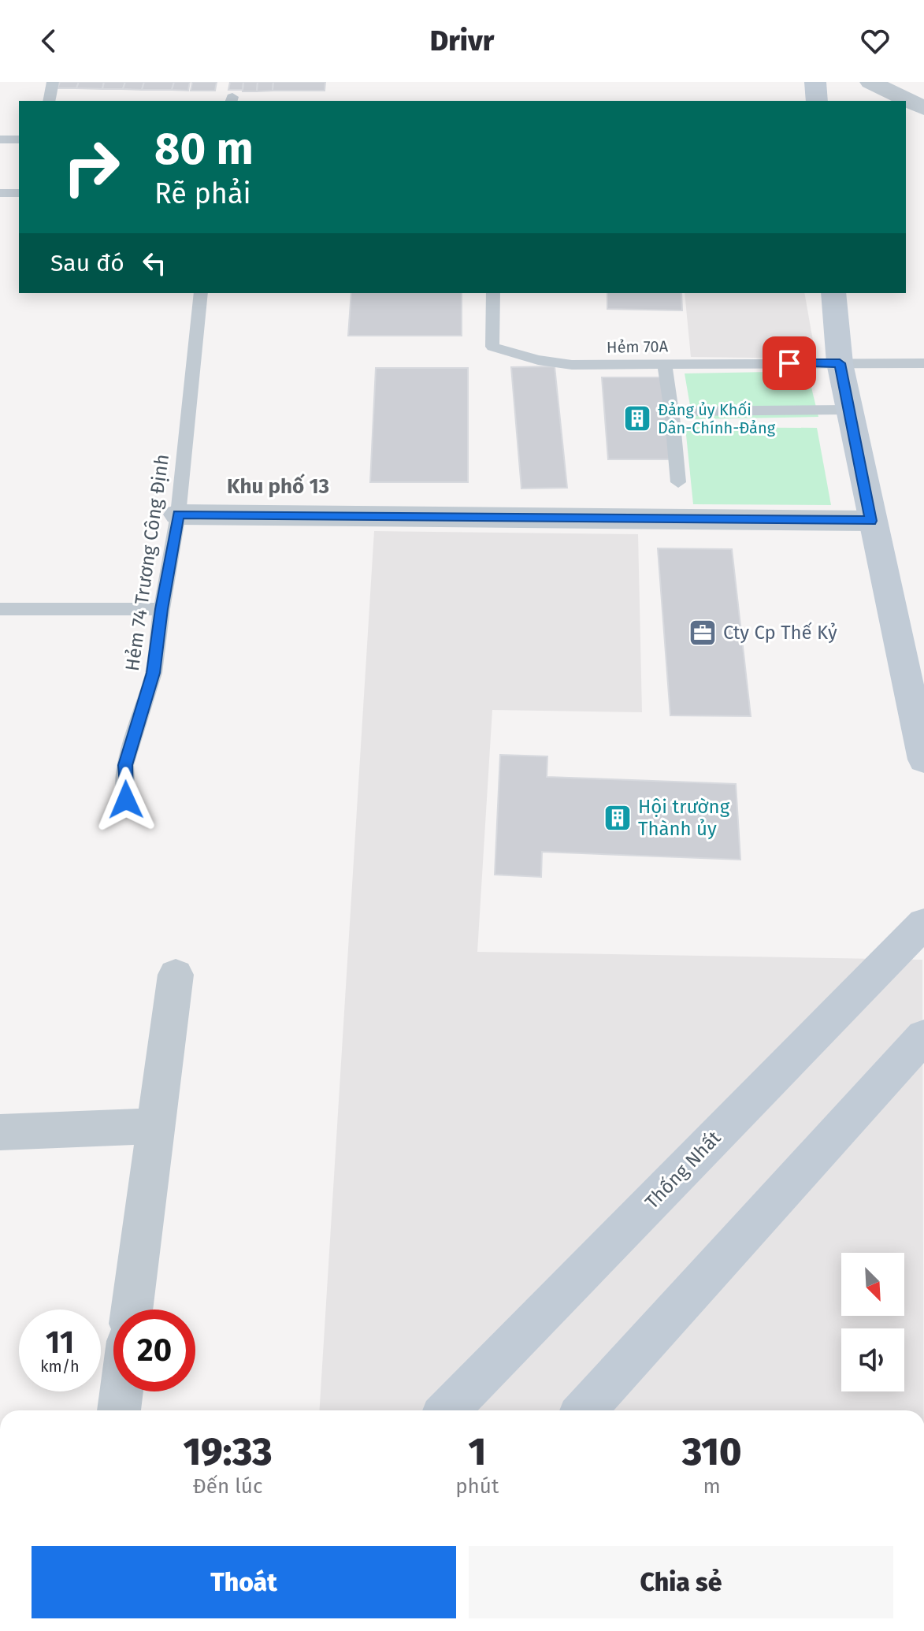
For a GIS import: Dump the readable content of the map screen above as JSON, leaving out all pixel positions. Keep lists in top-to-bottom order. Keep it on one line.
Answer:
{"streets":{"main road":["Thống Nhất"],"lane":["Hẻm 70A","Hẻm 74 Trương Công Định"]},"districts":["Khu phố 13"],"places":{"building":["Đảng ủy Khối Dân-Chính-Đảng","Hội trường Thành ủy"],"office":["Cty Cp Thế Kỷ"]},"north":"bottom right","page":{"header":"Drivr","turn":["80 m","Rẽ phải"],"then":"Sau đó","speed":"11 km/h","limit":"20","eta":["19:33","Đến lúc","1","phút","310","m"],"buttons":["Thoát","Chia sẻ"]}}
